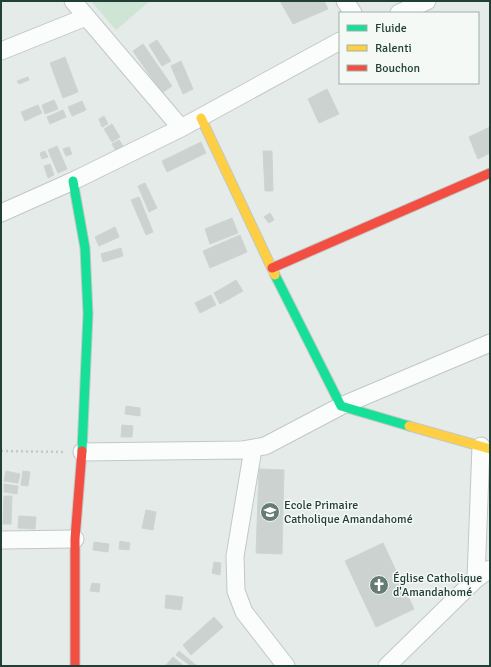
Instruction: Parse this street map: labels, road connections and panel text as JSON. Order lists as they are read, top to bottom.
{
  "places": {
    "school or university": ["Ecole Primaire Catholique Amandahomé"],
    "church": ["Église Catholique d'Amandahomé"]
  },
  "legend": ["Fluide", "Ralenti", "Bouchon"]
}
